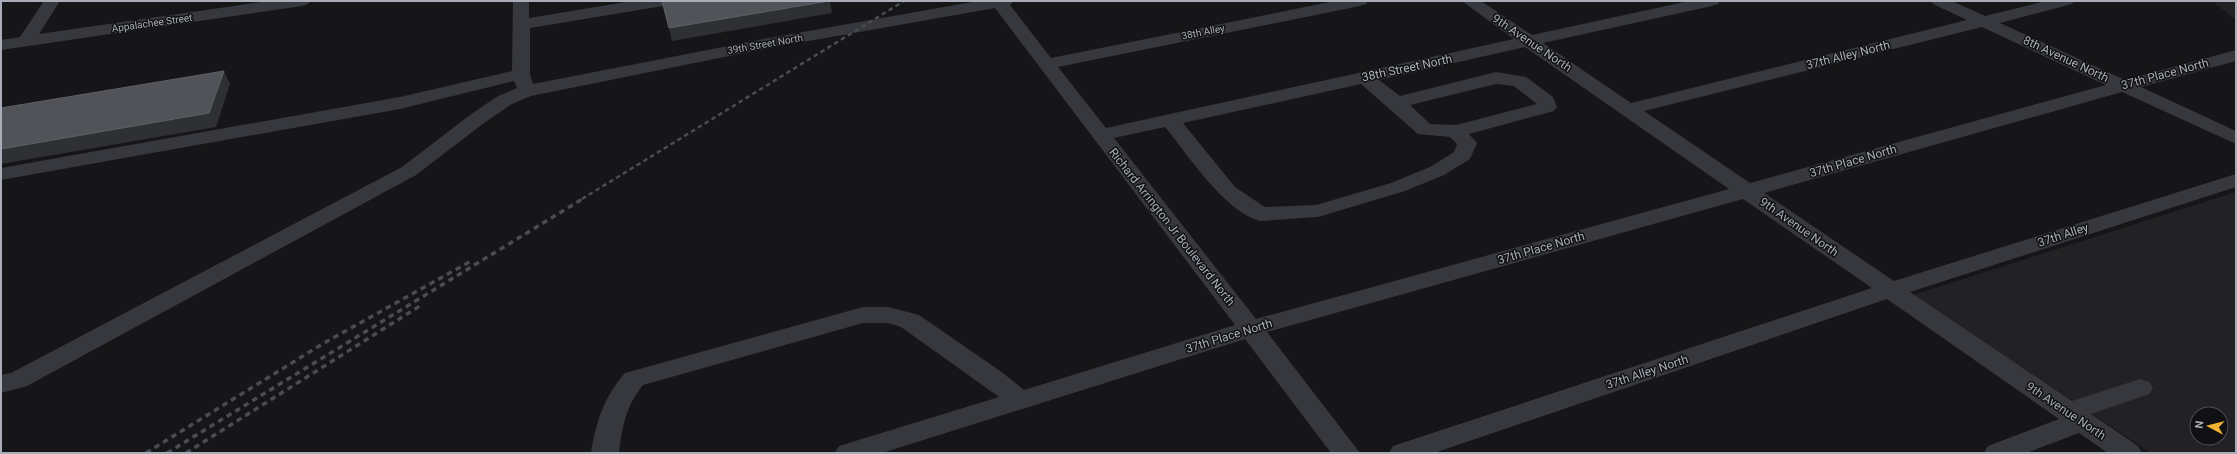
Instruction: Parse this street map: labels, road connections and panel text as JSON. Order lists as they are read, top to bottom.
{
  "streets": {
    "street": [
      "Appalachee Street",
      "38th Alley",
      "9th Avenue North",
      "39th Street North",
      "37th Alley North",
      "8th Avenue North",
      "38th Street North",
      "37th Place North",
      "Richard Arrington Jr Boulevard North",
      "37th Alley"
    ]
  },
  "crossings": [
    ["38th Alley", "Richard Arrington Jr Boulevard North"],
    ["9th Avenue North", "37th Alley North"],
    ["9th Avenue North", "38th Street North"],
    ["9th Avenue North", "37th Place North"],
    ["9th Avenue North", "37th Alley"],
    ["39th Street North", "Richard Arrington Jr Boulevard North"],
    ["37th Alley North", "8th Avenue North"],
    ["37th Alley North", "37th Alley"],
    ["8th Avenue North", "37th Place North"],
    ["38th Street North", "Richard Arrington Jr Boulevard North"],
    ["37th Place North", "Richard Arrington Jr Boulevard North"]
  ],
  "north": "left"
}
